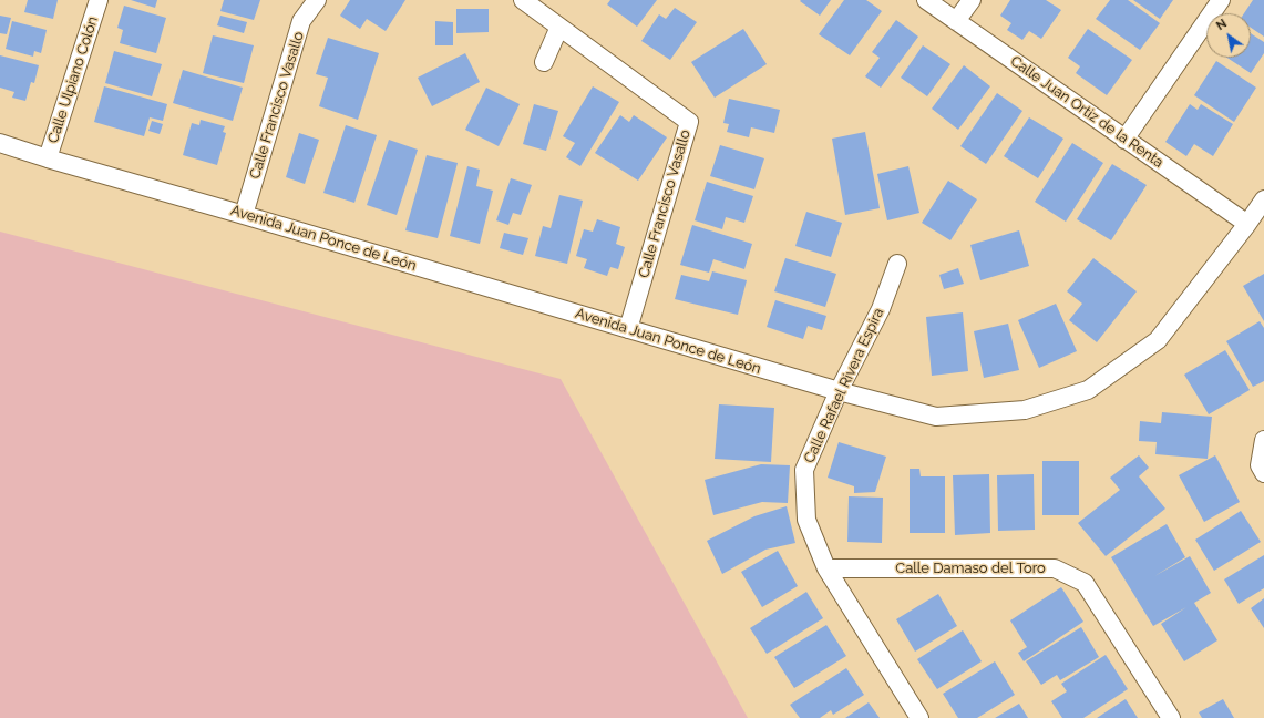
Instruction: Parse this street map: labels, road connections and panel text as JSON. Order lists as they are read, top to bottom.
{
  "streets": {
    "street": [
      "Calle Ulpiano Colón",
      "Calle Francisco Vasallo",
      "Calle Juan Ortiz de la Renta",
      "Avenida Juan Ponce de León",
      "Calle Rafael Rivera Espira",
      "Calle Damaso del Toro"
    ]
  },
  "crossings": [
    ["Calle Ulpiano Colón", "Avenida Juan Ponce de León"],
    ["Calle Francisco Vasallo", "Avenida Juan Ponce de León"],
    ["Calle Juan Ortiz de la Renta", "Avenida Juan Ponce de León"],
    ["Avenida Juan Ponce de León", "Calle Rafael Rivera Espira"],
    ["Calle Rafael Rivera Espira", "Calle Damaso del Toro"]
  ],
  "north": "top left"
}
